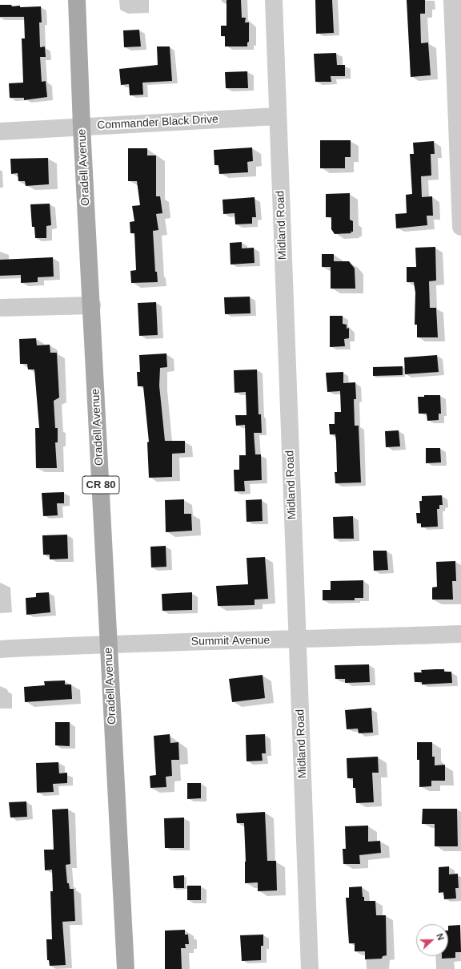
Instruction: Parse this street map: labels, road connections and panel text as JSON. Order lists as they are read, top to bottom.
{
  "streets": {
    "main road": ["Oradell Avenue", "CR 80"],
    "street": ["Commander Black Drive", "Midland Road", "Summit Avenue"]
  },
  "crossings": [
    ["Commander Black Drive", "Oradell Avenue"],
    ["Commander Black Drive", "Midland Road"],
    ["Oradell Avenue", "Summit Avenue"],
    ["Midland Road", "Summit Avenue"]
  ],
  "north": "right"
}
